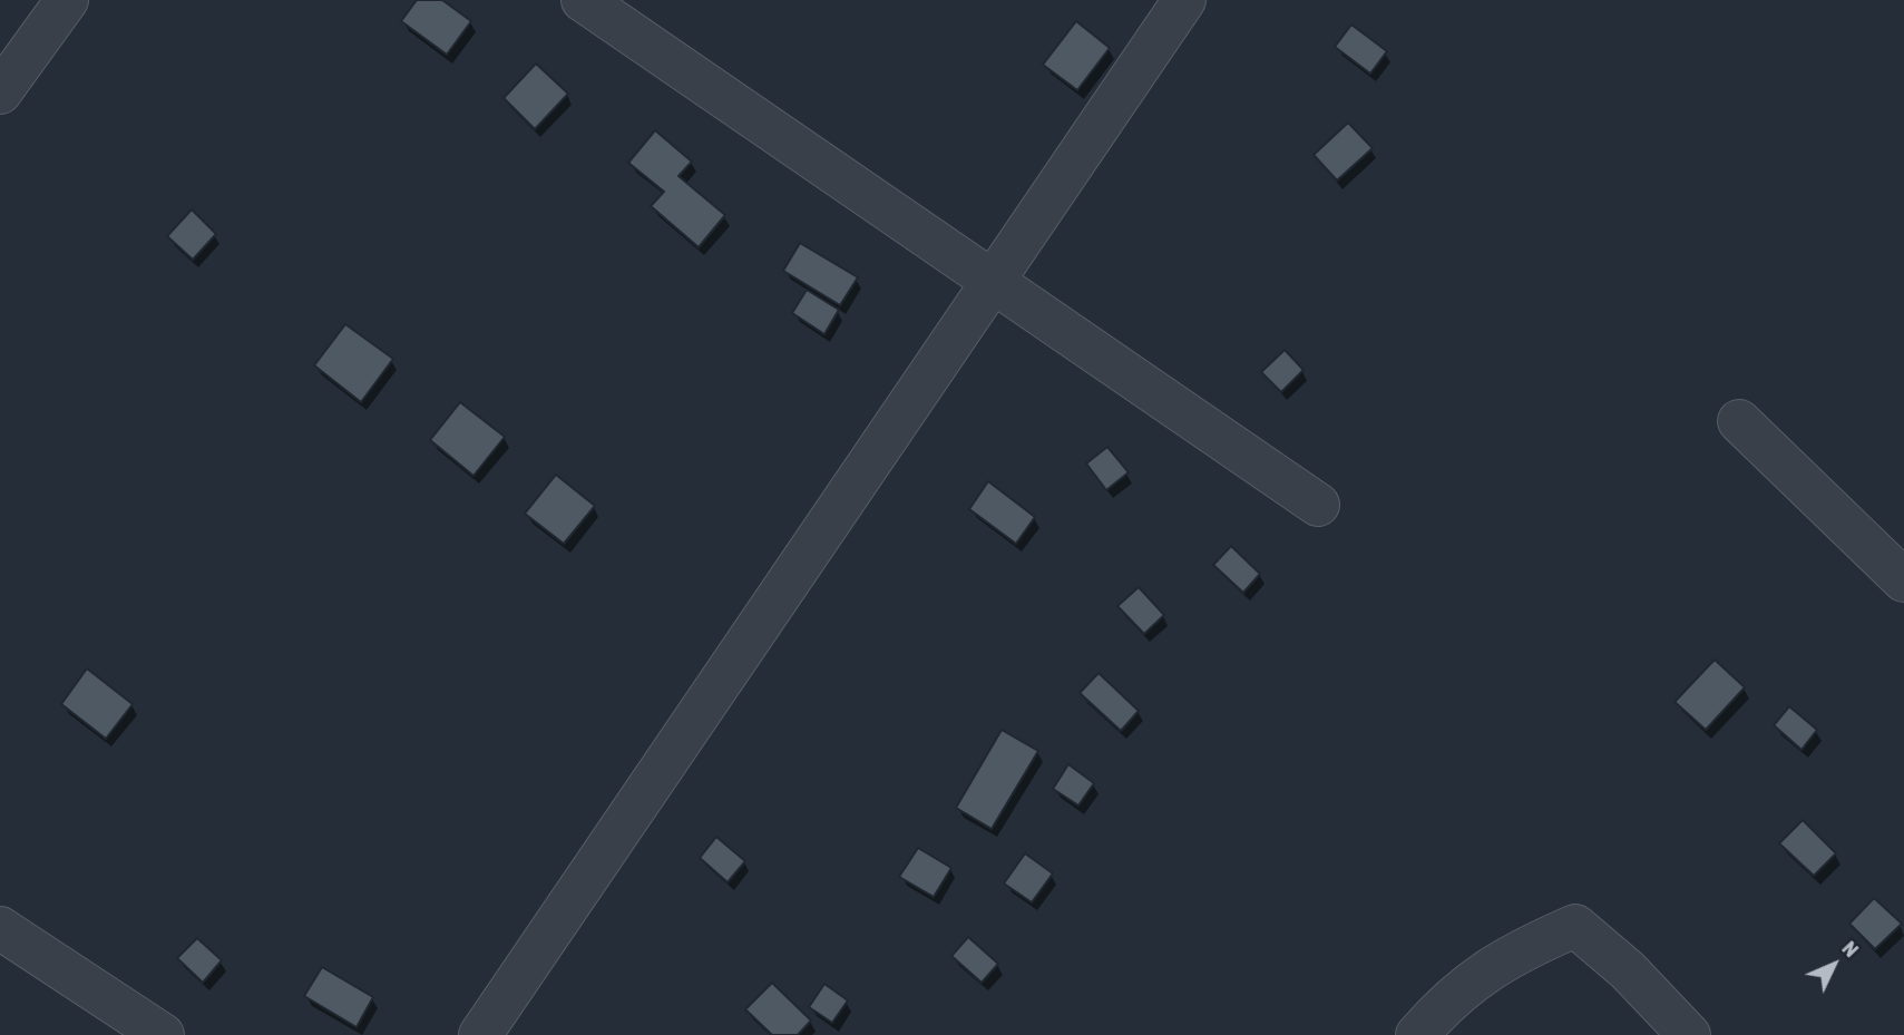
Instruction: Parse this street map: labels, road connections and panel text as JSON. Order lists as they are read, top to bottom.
{
  "north": "top right"
}
